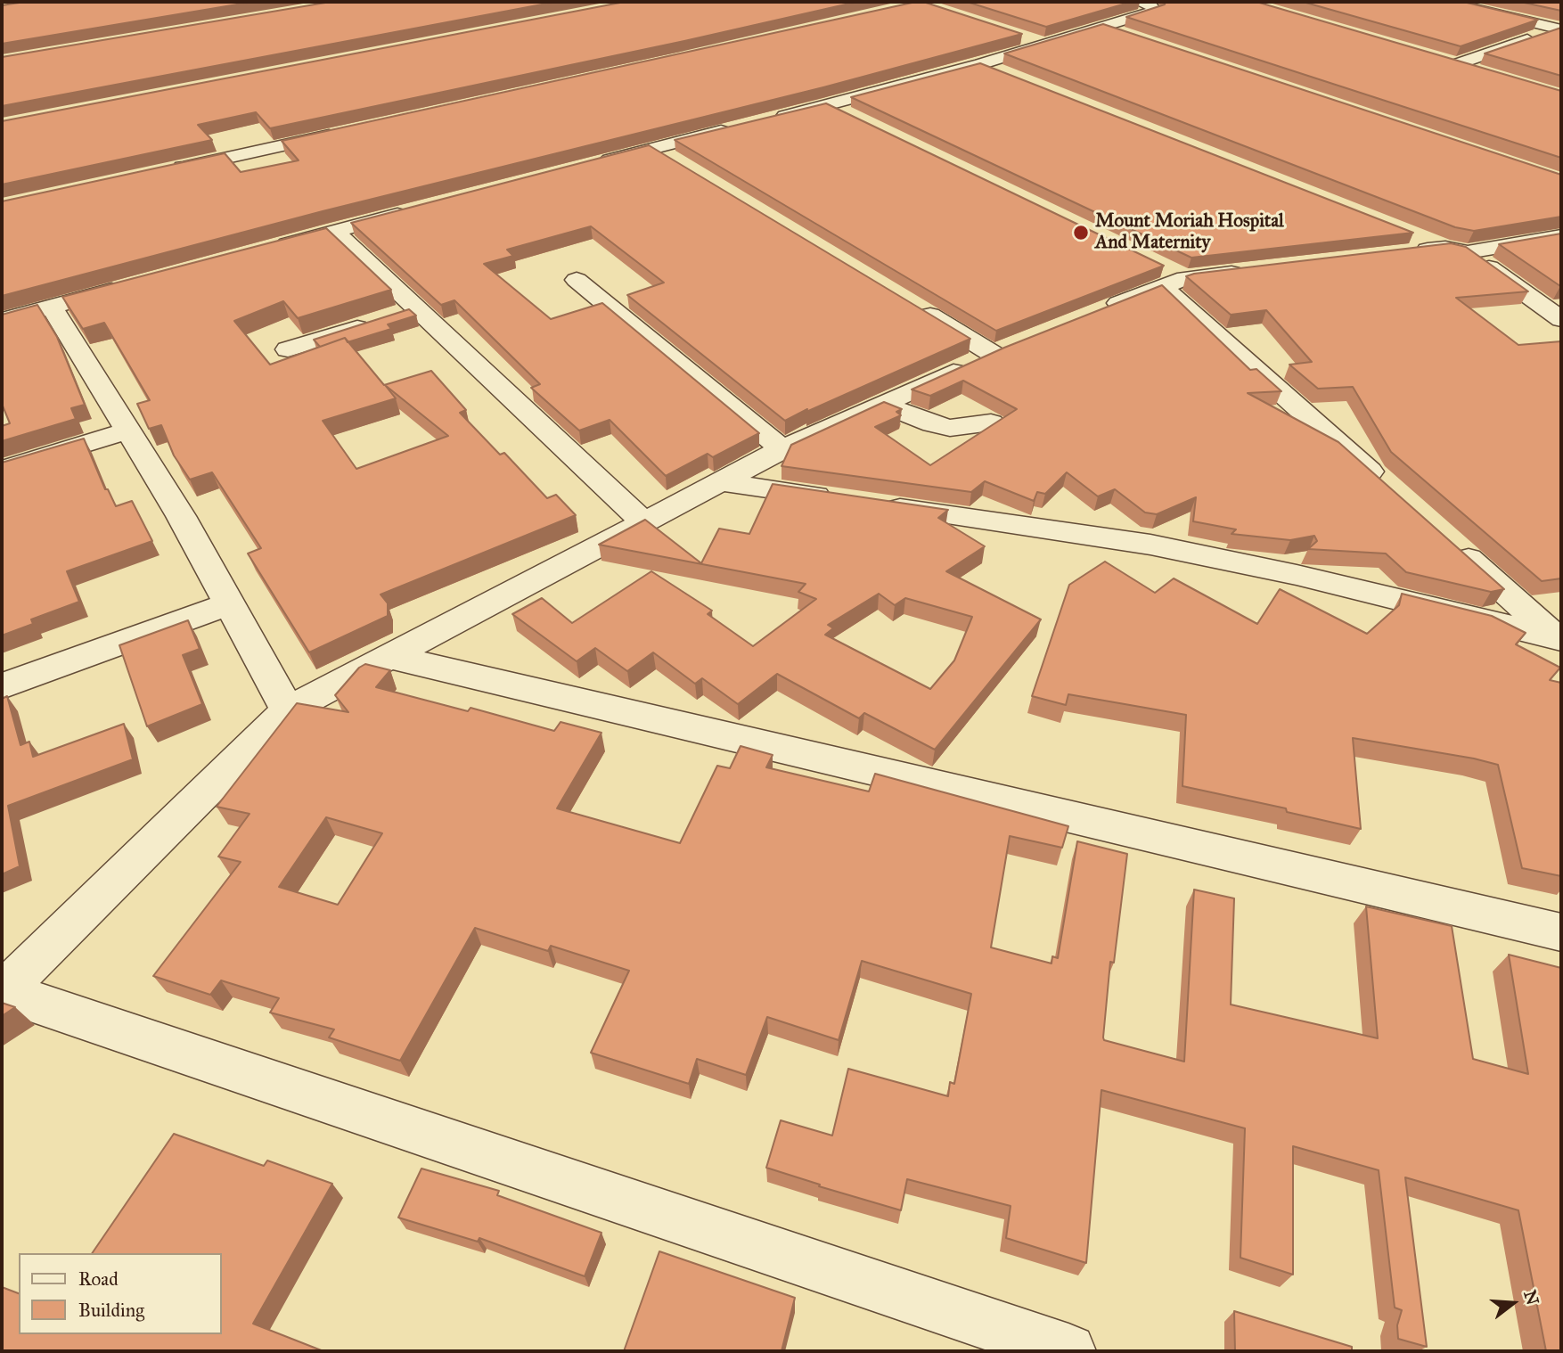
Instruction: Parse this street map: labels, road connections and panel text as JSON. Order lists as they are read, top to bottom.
{
  "places": ["Mount Moriah Hospital And Maternity"],
  "legend": ["Road", "Building"],
  "north": "right"
}
